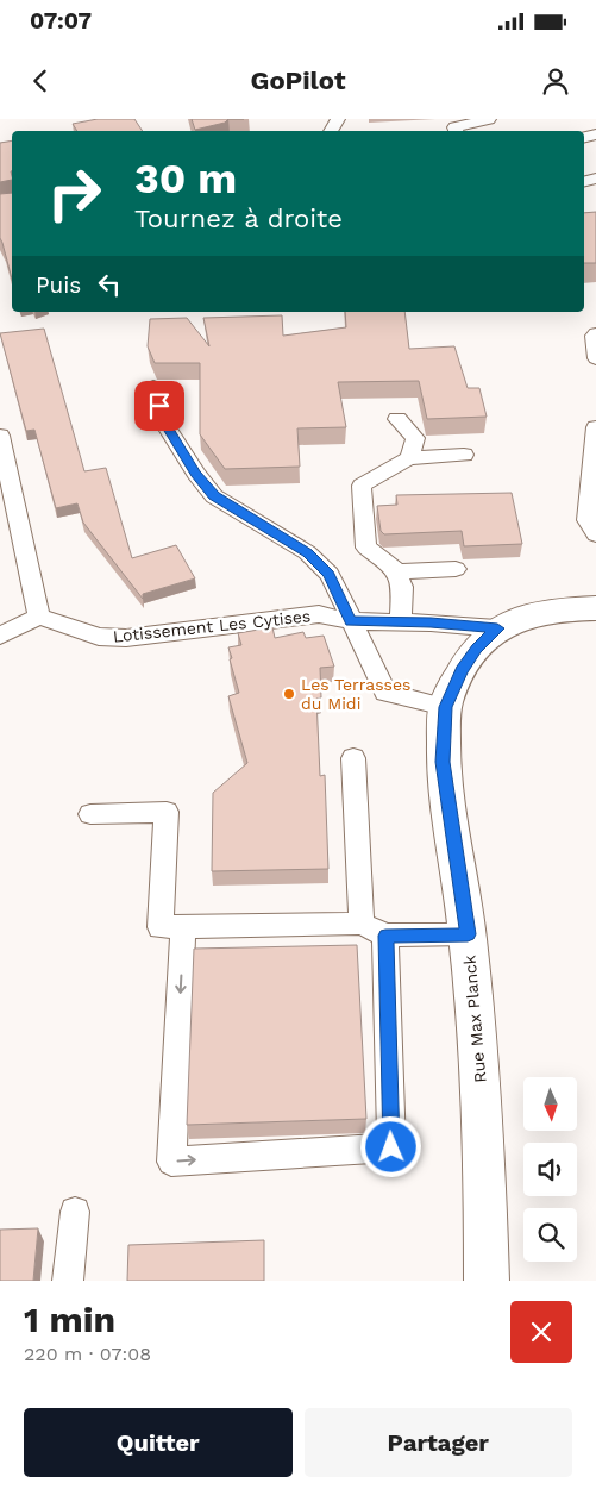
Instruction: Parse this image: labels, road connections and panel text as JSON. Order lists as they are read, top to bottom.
{
  "streets": {
    "street": ["Rue Max Planck"],
    "lane": ["Lotissement Les Cytises"]
  },
  "crossings": [
    ["Lotissement Les Cytises", "Rue Max Planck"]
  ],
  "places": ["Les Terrasses du Midi"],
  "north": "bottom",
  "page": {
    "status": "07:07",
    "header": "GoPilot",
    "turn": ["30 m", "Tournez à droite"],
    "then": "Puis",
    "heading": ["1 min", "220 m · 07:08"],
    "buttons": ["Quitter", "Partager"]
  }
}
